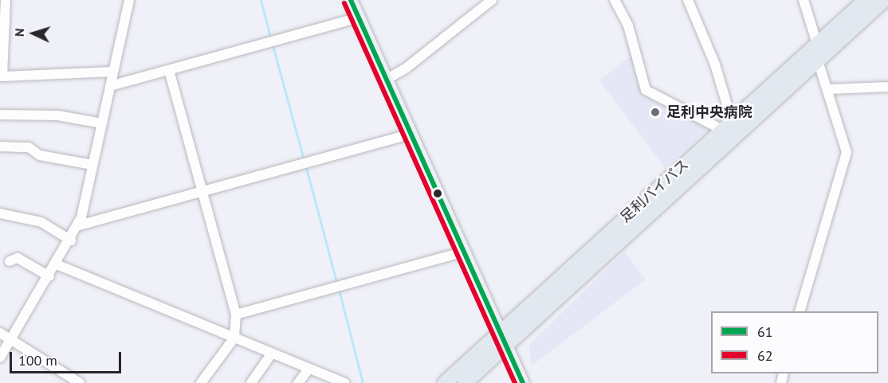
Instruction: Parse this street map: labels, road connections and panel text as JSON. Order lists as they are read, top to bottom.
{
  "streets": {
    "highway": ["足利バイパス"]
  },
  "places": ["足利中央病院"],
  "lines": ["transit line 61", "transit line 62"],
  "legend": ["61", "62"],
  "scale_bar": "100 m",
  "north": "left"
}
